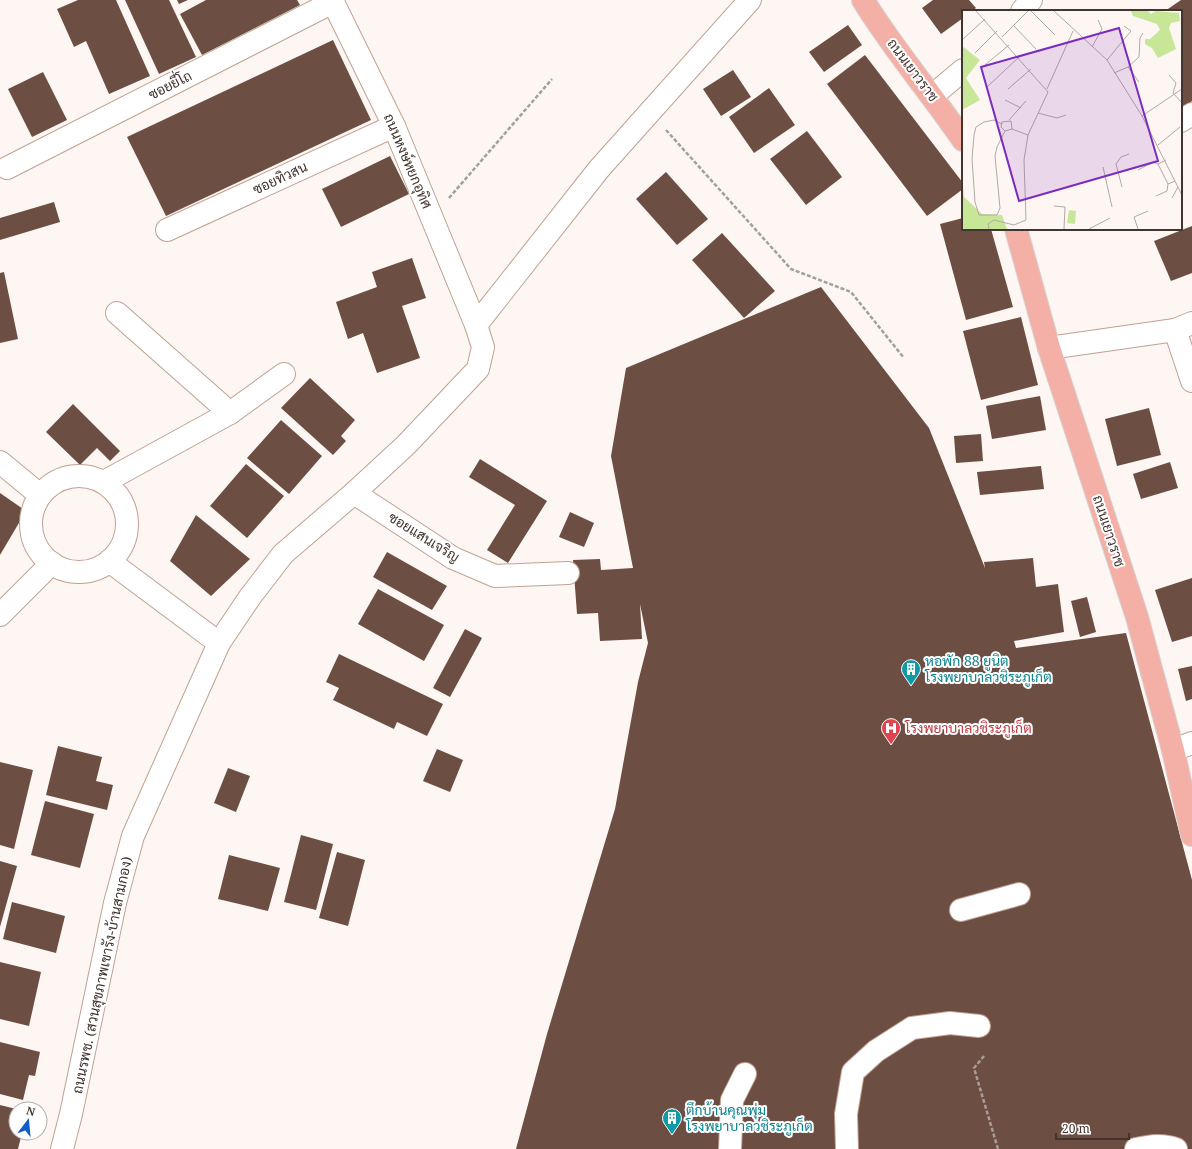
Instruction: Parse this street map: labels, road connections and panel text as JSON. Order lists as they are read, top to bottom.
{
  "streets": {
    "main road": ["ถนนเยาวราช"],
    "street": [
      "ซอยยี่โถ",
      "ถนนหงษ์หยกอุทิศ",
      "ซอยทิวสน",
      "ซอยแสนเจริญ",
      "ถนนรพช. (สวนสุขภาพเขารัง-บ้านสามกอง)"
    ]
  },
  "crossings": [
    ["ซอยยี่โถ", "ถนนหงษ์หยกอุทิศ"],
    ["ถนนหงษ์หยกอุทิศ", "ซอยทิวสน"],
    ["ถนนหงษ์หยกอุทิศ", "ถนนรพช. (สวนสุขภาพเขารัง-บ้านสามกอง)"],
    ["ซอยแสนเจริญ", "ถนนรพช. (สวนสุขภาพเขารัง-บ้านสามกอง)"]
  ],
  "places": {
    "building": ["หอพัก 88 ยูนิต โรงพยาบาลวชิระภูเก็ต", "ตึกบ้านคุณพุ่ม โรงพยาบาลวชิระภูเก็ต"],
    "hospital": ["โรงพยาบาลวชิระภูเก็ต"]
  },
  "scale_bar": "20 m",
  "north": "top"
}
